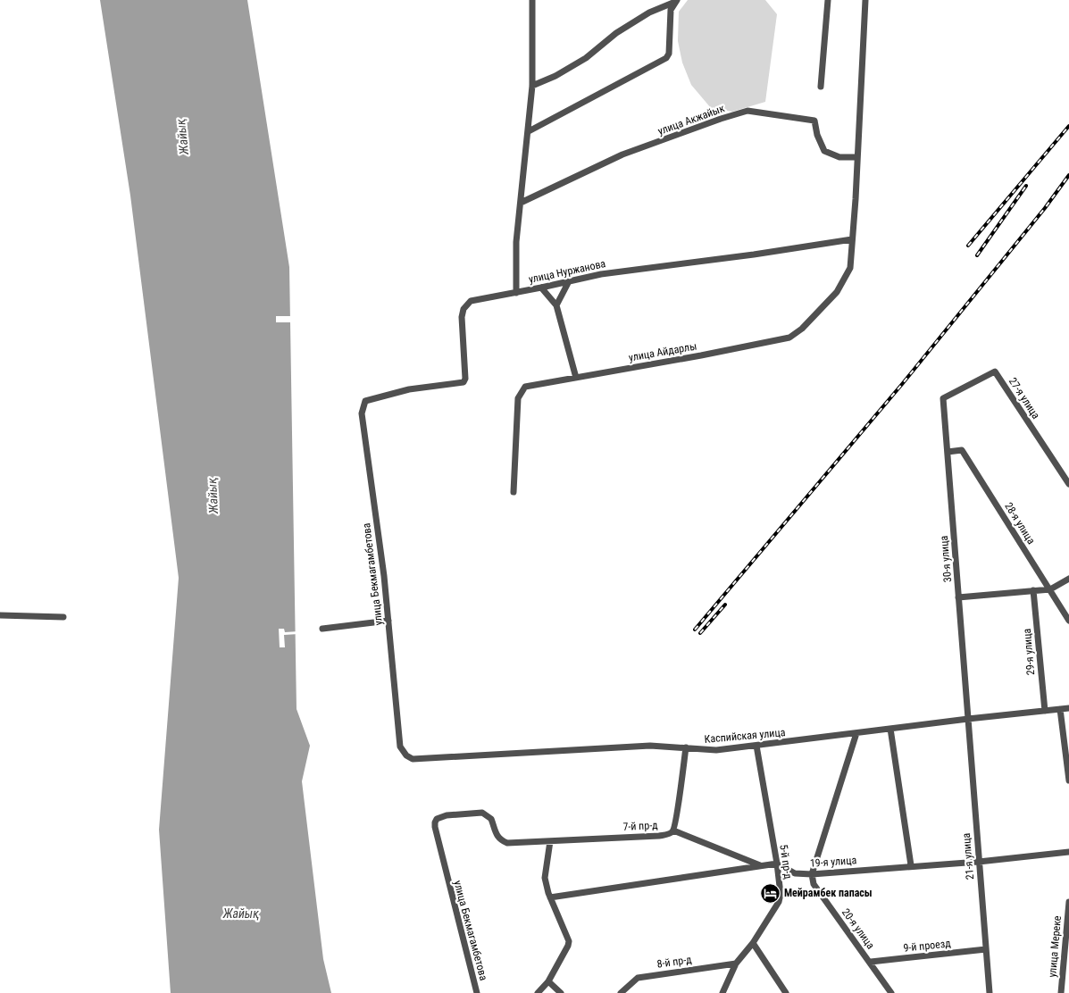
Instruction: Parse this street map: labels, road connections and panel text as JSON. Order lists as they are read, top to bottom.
{
  "streets": {
    "street": [
      "улица Акжайык",
      "улица Нуржанова",
      "улица Айдарлы",
      "27-я улица",
      "28-я улица",
      "30-я улица",
      "улица Бекмагамбетова",
      "29-я улица",
      "Каспийская улица",
      "7-й пр-д",
      "21-я улица",
      "5-й пр-д",
      "19-я улица",
      "20-я улица",
      "9-й проезд",
      "улица Мереке",
      "8-й пр-д"
    ]
  },
  "crossings": [
    ["улица Акжайык", "улица Айдарлы"],
    ["улица Нуржанова", "улица Айдарлы"],
    ["улица Нуржанова", "улица Бекмагамбетова"],
    ["27-я улица", "30-я улица"],
    ["28-я улица", "30-я улица"],
    ["30-я улица", "Каспийская улица"],
    ["30-я улица", "21-я улица"],
    ["улица Бекмагамбетова", "Каспийская улица"],
    ["улица Бекмагамбетова", "7-й пр-д"],
    ["29-я улица", "Каспийская улица"],
    ["Каспийская улица", "7-й пр-д"],
    ["Каспийская улица", "21-я улица"],
    ["Каспийская улица", "5-й пр-д"],
    ["21-я улица", "19-я улица"],
    ["21-я улица", "9-й проезд"],
    ["5-й пр-д", "19-я улица"],
    ["5-й пр-д", "8-й пр-д"],
    ["19-я улица", "20-я улица"],
    ["20-я улица", "9-й проезд"]
  ],
  "water": ["Жайық"],
  "places": {
    "hotel": ["Мейрамбек папасы"]
  }
}
